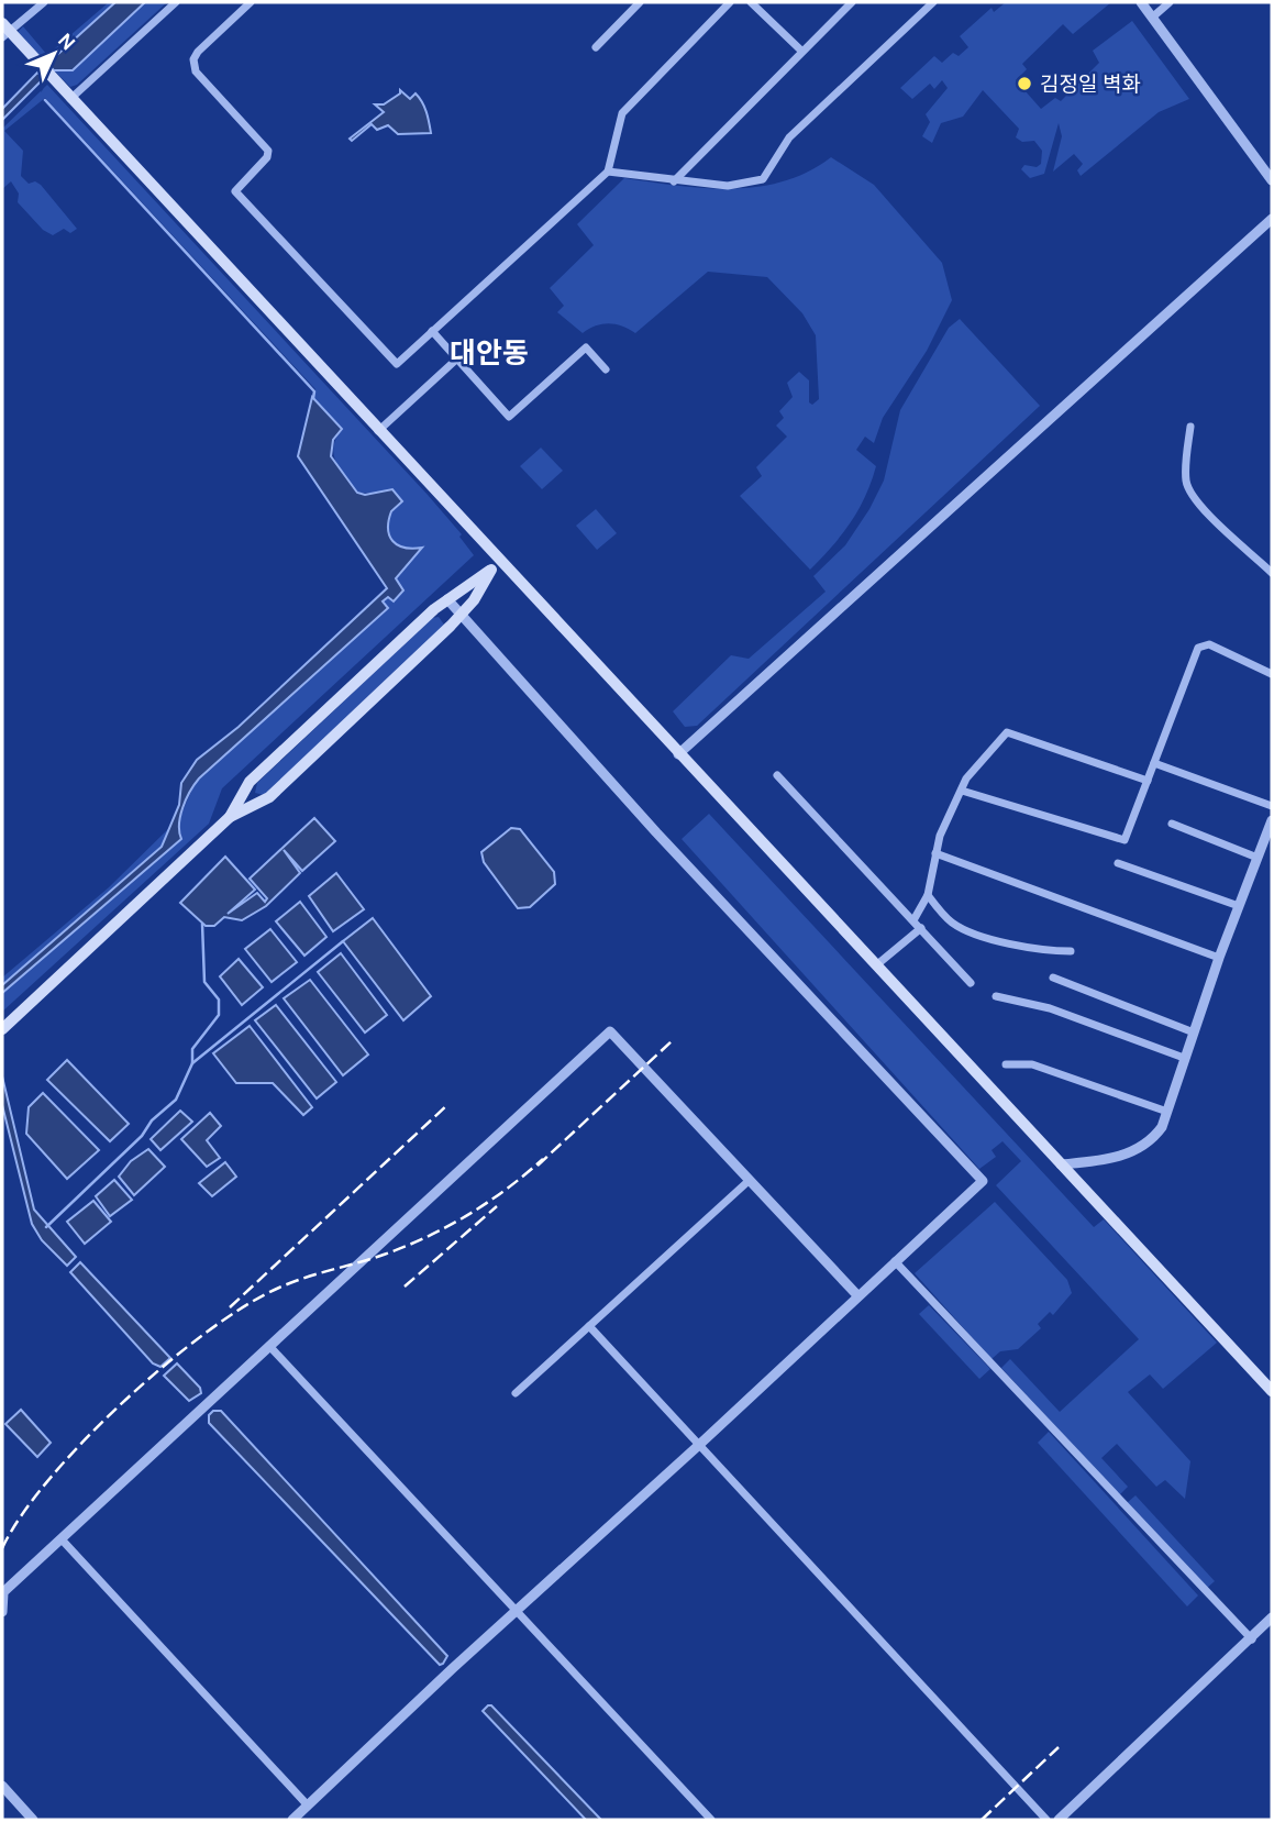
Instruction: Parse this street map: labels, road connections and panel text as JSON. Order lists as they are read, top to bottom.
{
  "districts": ["대안동"],
  "places": ["김정일 벽화"],
  "north": "top right"
}
